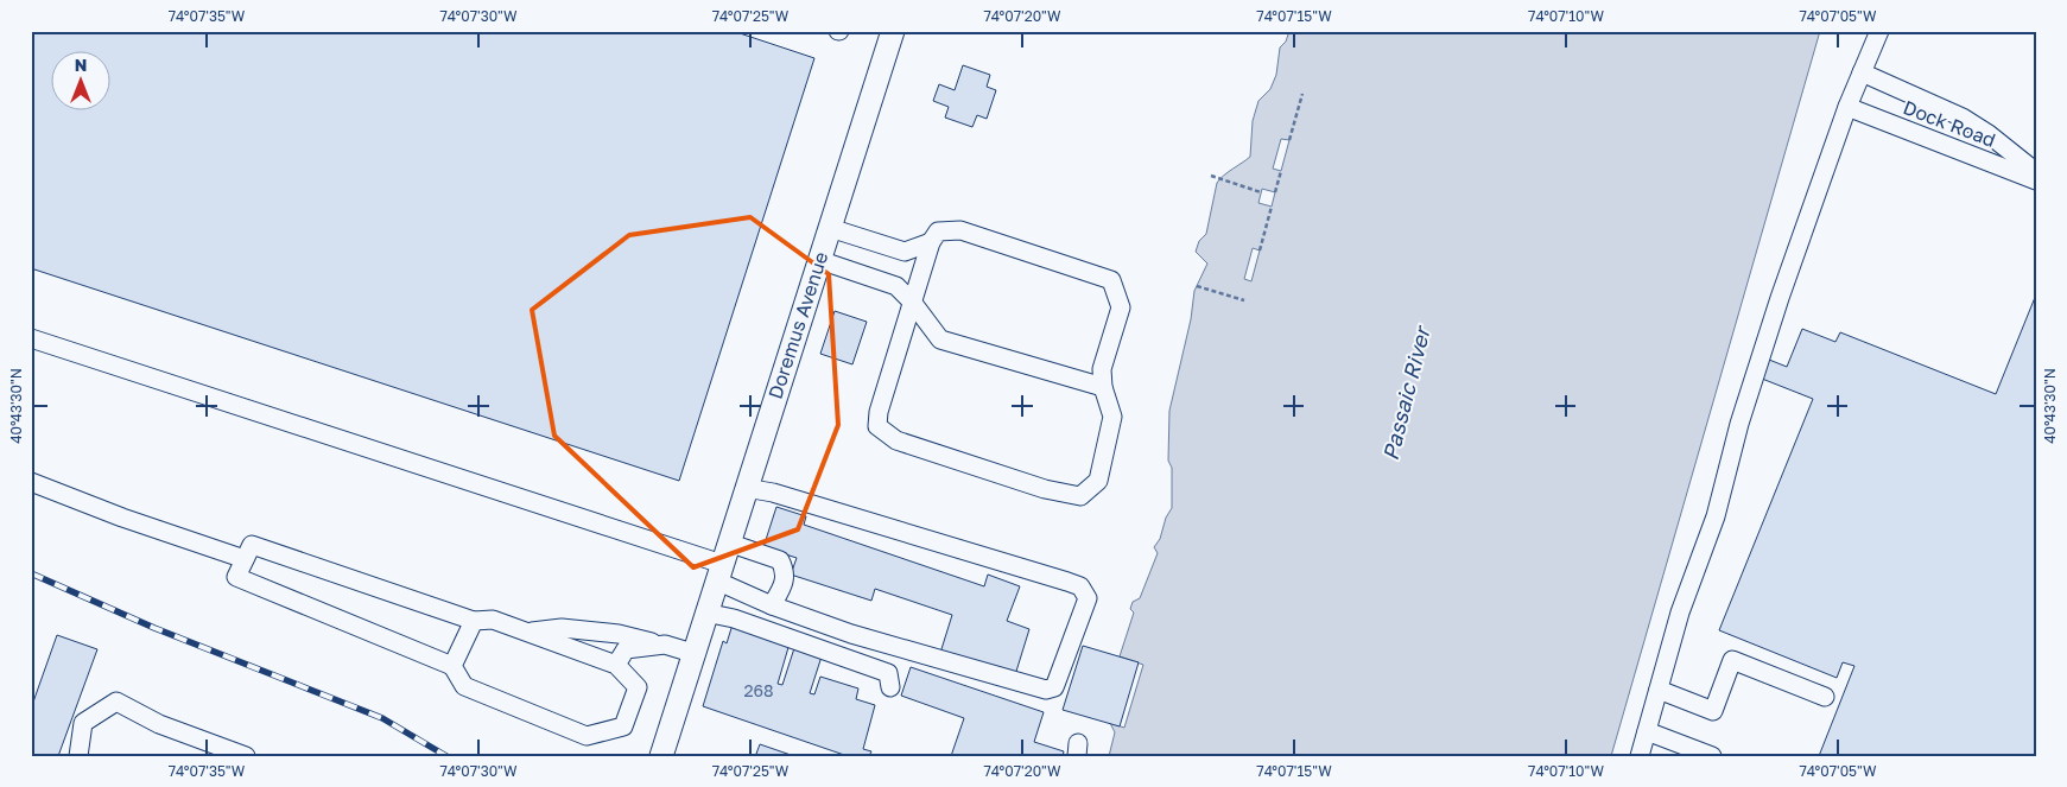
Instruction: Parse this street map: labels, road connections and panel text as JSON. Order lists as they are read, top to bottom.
{
  "streets": {
    "main road": ["Doremus Avenue"],
    "street": ["Dock Road"]
  },
  "water": ["Passaic River"],
  "house_numbers": ["268"],
  "north": "top",
  "coordinates": [
    "74°07'35\"W",
    "74°07'30\"W",
    "74°07'25\"W",
    "74°07'20\"W",
    "74°07'15\"W",
    "74°07'10\"W",
    "74°07'05\"W",
    "40°43'30\"N"
  ]
}
